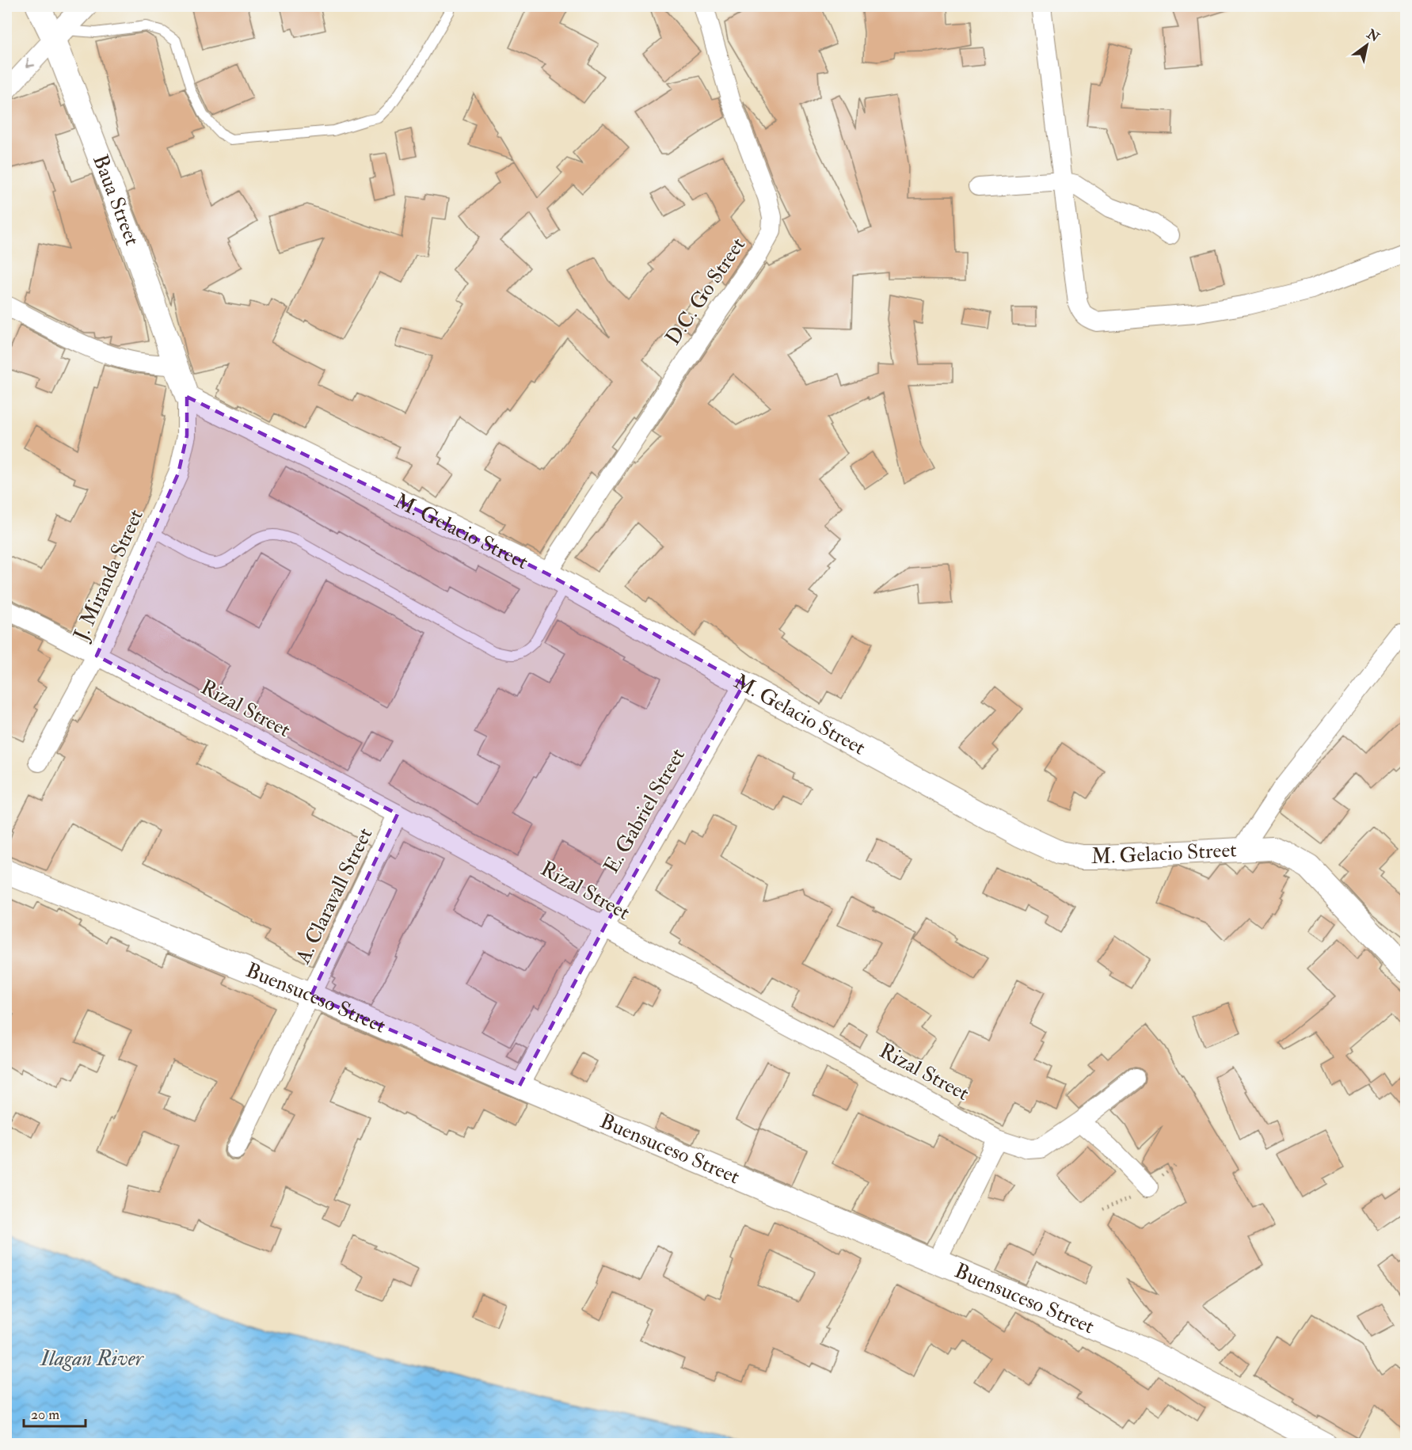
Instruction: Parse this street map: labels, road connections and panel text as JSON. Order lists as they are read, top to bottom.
{
  "streets": {
    "street": [
      "Baua Street",
      "D.C. Go Street",
      "M. Gelacio Street",
      "J. Miranda Street",
      "Rizal Street",
      "E. Gabriel Street",
      "A. Claravall Street",
      "Buensuceso Street"
    ]
  },
  "crossings": [
    ["Baua Street", "M. Gelacio Street"],
    ["Baua Street", "J. Miranda Street"],
    ["D.C. Go Street", "M. Gelacio Street"],
    ["M. Gelacio Street", "J. Miranda Street"],
    ["M. Gelacio Street", "E. Gabriel Street"],
    ["J. Miranda Street", "Rizal Street"],
    ["Rizal Street", "E. Gabriel Street"],
    ["Rizal Street", "A. Claravall Street"],
    ["E. Gabriel Street", "Buensuceso Street"],
    ["A. Claravall Street", "Buensuceso Street"]
  ],
  "water": ["Ilagan River"],
  "scale_bar": "20 m",
  "north": "top right"
}
